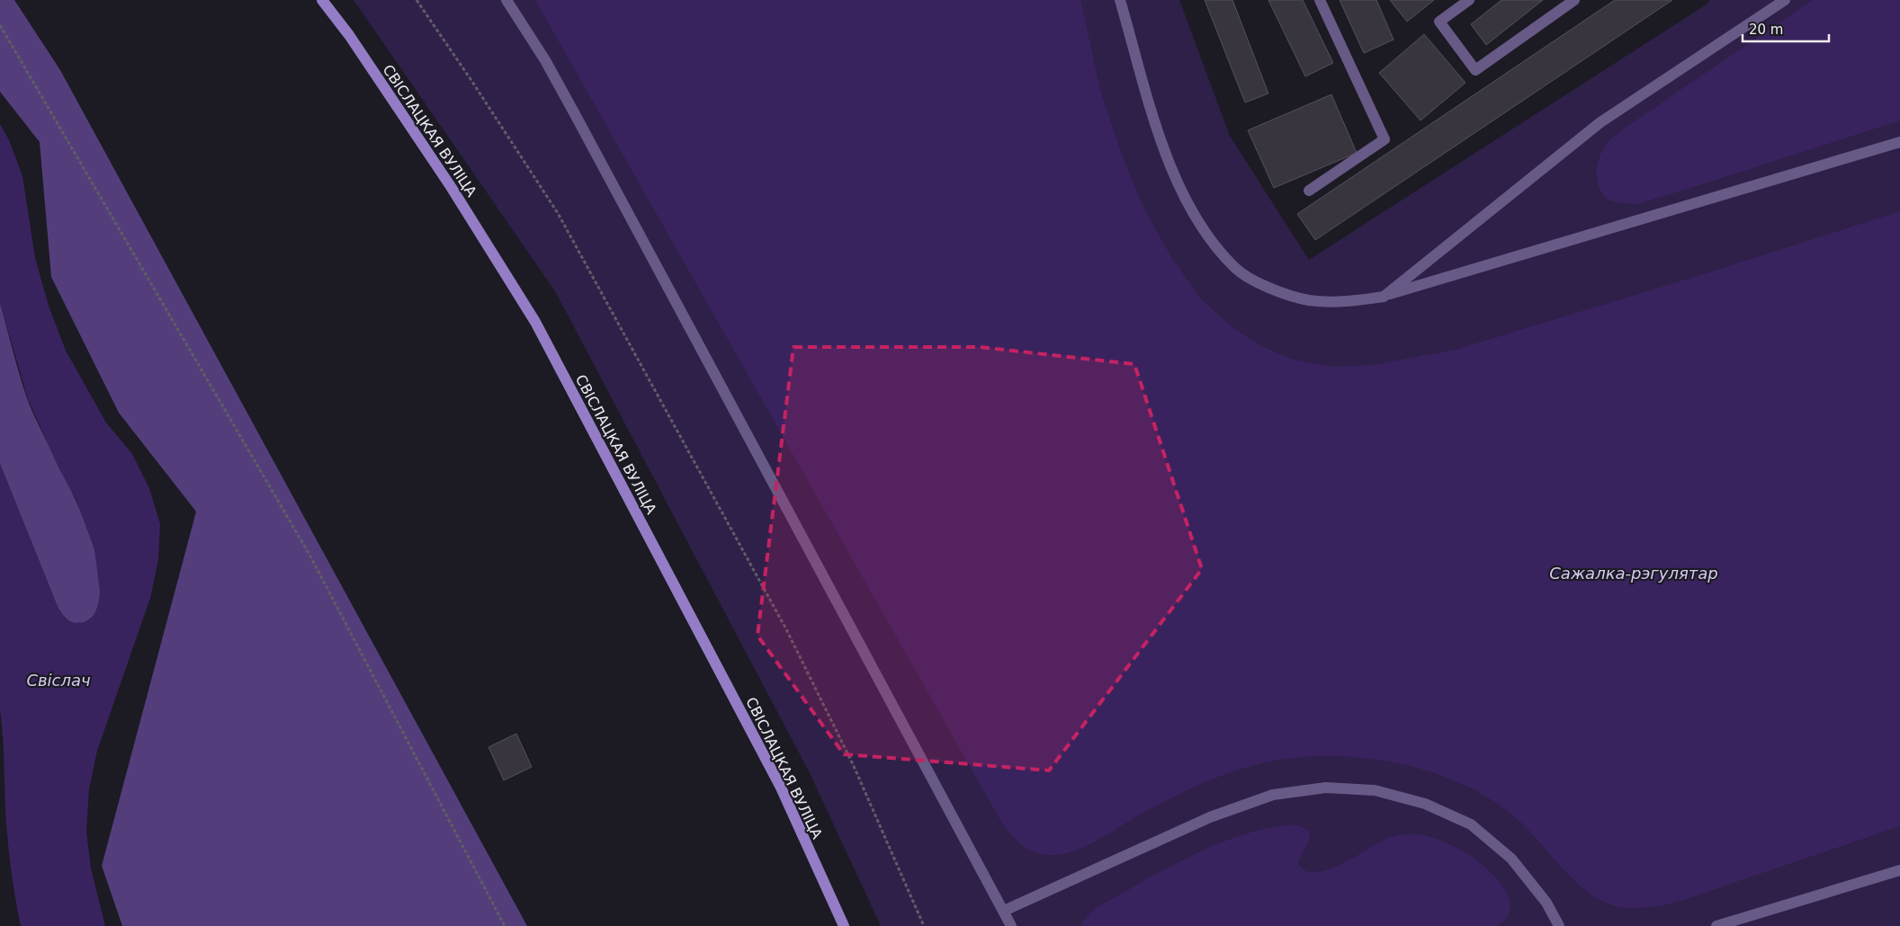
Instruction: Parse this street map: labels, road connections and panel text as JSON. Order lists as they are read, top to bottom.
{
  "streets": {
    "main road": ["СВІСЛАЦКАЯ ВУЛІЦА"]
  },
  "water": ["Сажалка-рэгулятар", "Свіслач"],
  "scale_bar": "20 m"
}
